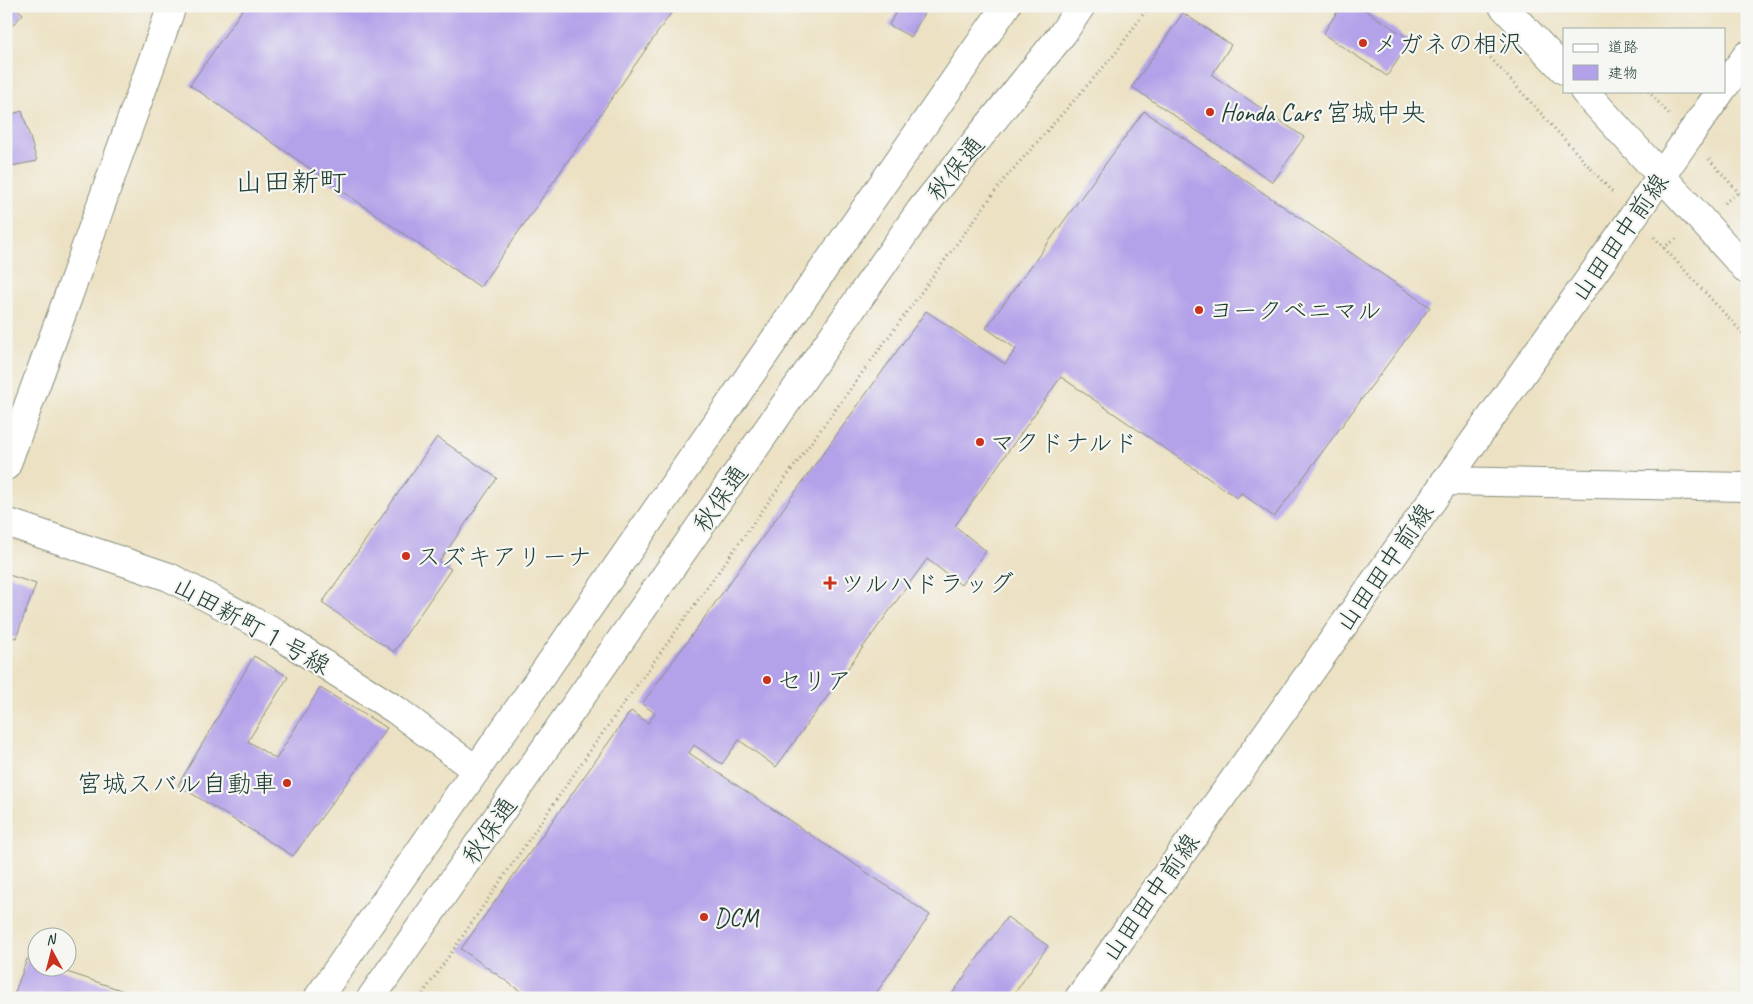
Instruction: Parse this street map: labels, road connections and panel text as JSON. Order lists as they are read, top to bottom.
{
  "streets": {
    "main road": ["秋保通", "山田田中前線", "山田新町１号線"]
  },
  "crossings": [
    ["秋保通", "山田新町１号線"]
  ],
  "districts": ["山田新町"],
  "places": {
    "other": [
      "メガネの相沢",
      "Honda Cars 宮城中央",
      "ヨークベニマル",
      "マクドナルド",
      "スズキアリーナ",
      "セリア",
      "宮城スバル自動車",
      "DCM"
    ],
    "health": ["ツルハドラッグ"]
  },
  "legend": ["道路", "建物"],
  "north": "top"
}
